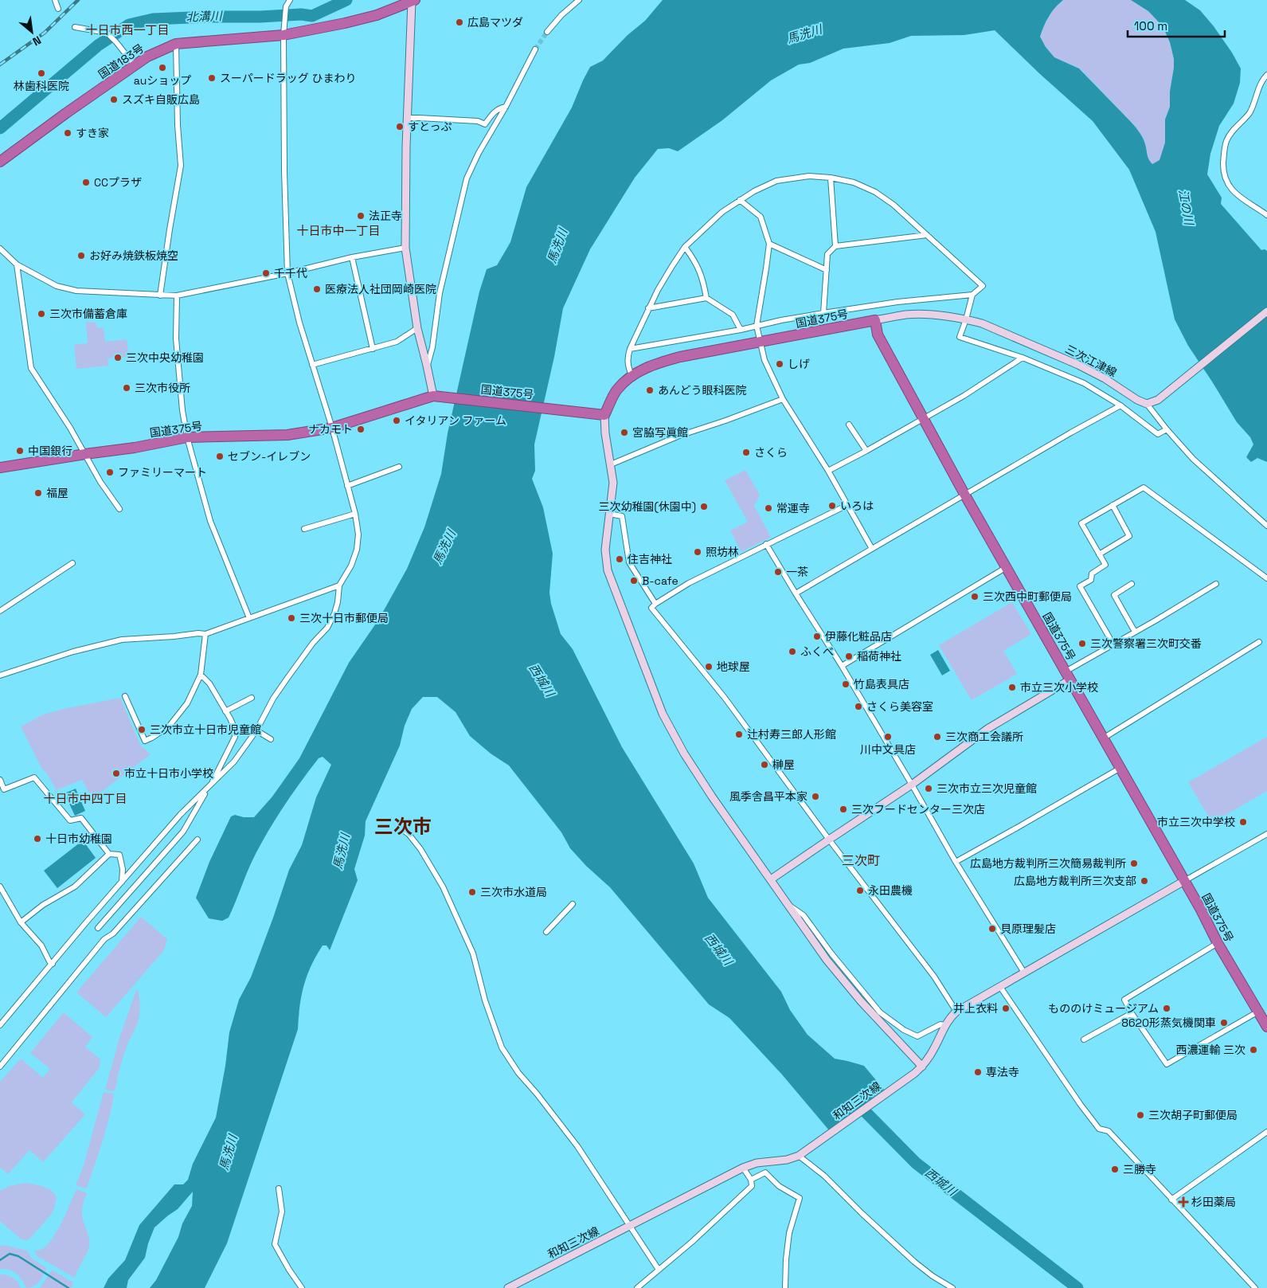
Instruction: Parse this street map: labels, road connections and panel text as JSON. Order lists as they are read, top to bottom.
{
  "streets": {
    "highway": ["国道183号", "国道375号"],
    "street": ["三次江津線", "和知三次線"]
  },
  "crossings": [
    ["国道375号", "三次江津線"],
    ["国道375号", "和知三次線"]
  ],
  "districts": [
    "十日市西一丁目",
    "十日市中一丁目",
    "十日市中四丁目",
    "三次市",
    "三次町"
  ],
  "water": [
    "北溝川",
    "馬洗川",
    "江の川",
    "西城川"
  ],
  "places": {
    "other": [
      "広島マツダ",
      "auショップ",
      "林歯科医院",
      "スーパードラッグ ひまわり",
      "スズキ自販広島",
      "すとっぷ",
      "すき家",
      "CCプラザ",
      "法正寺",
      "お好み焼鉄板焼空",
      "千千代",
      "医療法人社団岡崎医院",
      "三次市備蓄倉庫",
      "三次中央幼稚園",
      "しげ",
      "三次市役所",
      "あんどう眼科医院",
      "イタリアン ファーム",
      "ナカモト",
      "宮脇写眞館",
      "中国銀行",
      "さくら",
      "セブン-イレブン",
      "ファミリーマート",
      "福屋",
      "いろは",
      "三次幼稚園(休園中)",
      "常運寺",
      "照坊林",
      "住吉神社",
      "一茶",
      "B-cafe",
      "三次西中町郵便局",
      "三次十日市郵便局",
      "伊藤化粧品店",
      "三次警察署三次町交番",
      "ふくべ",
      "稲荷神社",
      "地球屋",
      "竹島表具店",
      "市立三次小学校",
      "さくら美容室",
      "三次市立十日市児童館",
      "辻村寿三郎人形館",
      "川中文具店",
      "三次商工会議所",
      "榊屋",
      "市立十日市小学校",
      "三次市立三次児童館",
      "風季舎昌平本家",
      "三次フードセンター三次店",
      "市立三次中学校",
      "十日市幼稚園",
      "広島地方裁判所三次簡易裁判所",
      "広島地方裁判所三次支部",
      "永田農機",
      "三次市水道局",
      "貝原理髪店",
      "井上衣料",
      "もののけミュージアム",
      "8620形蒸気機関車",
      "西濃運輸 三次",
      "専法寺",
      "三次胡子町郵便局",
      "三勝寺"
    ],
    "health": ["杉田薬局"]
  },
  "scale_bar": "100 m",
  "north": "bottom right"
}
